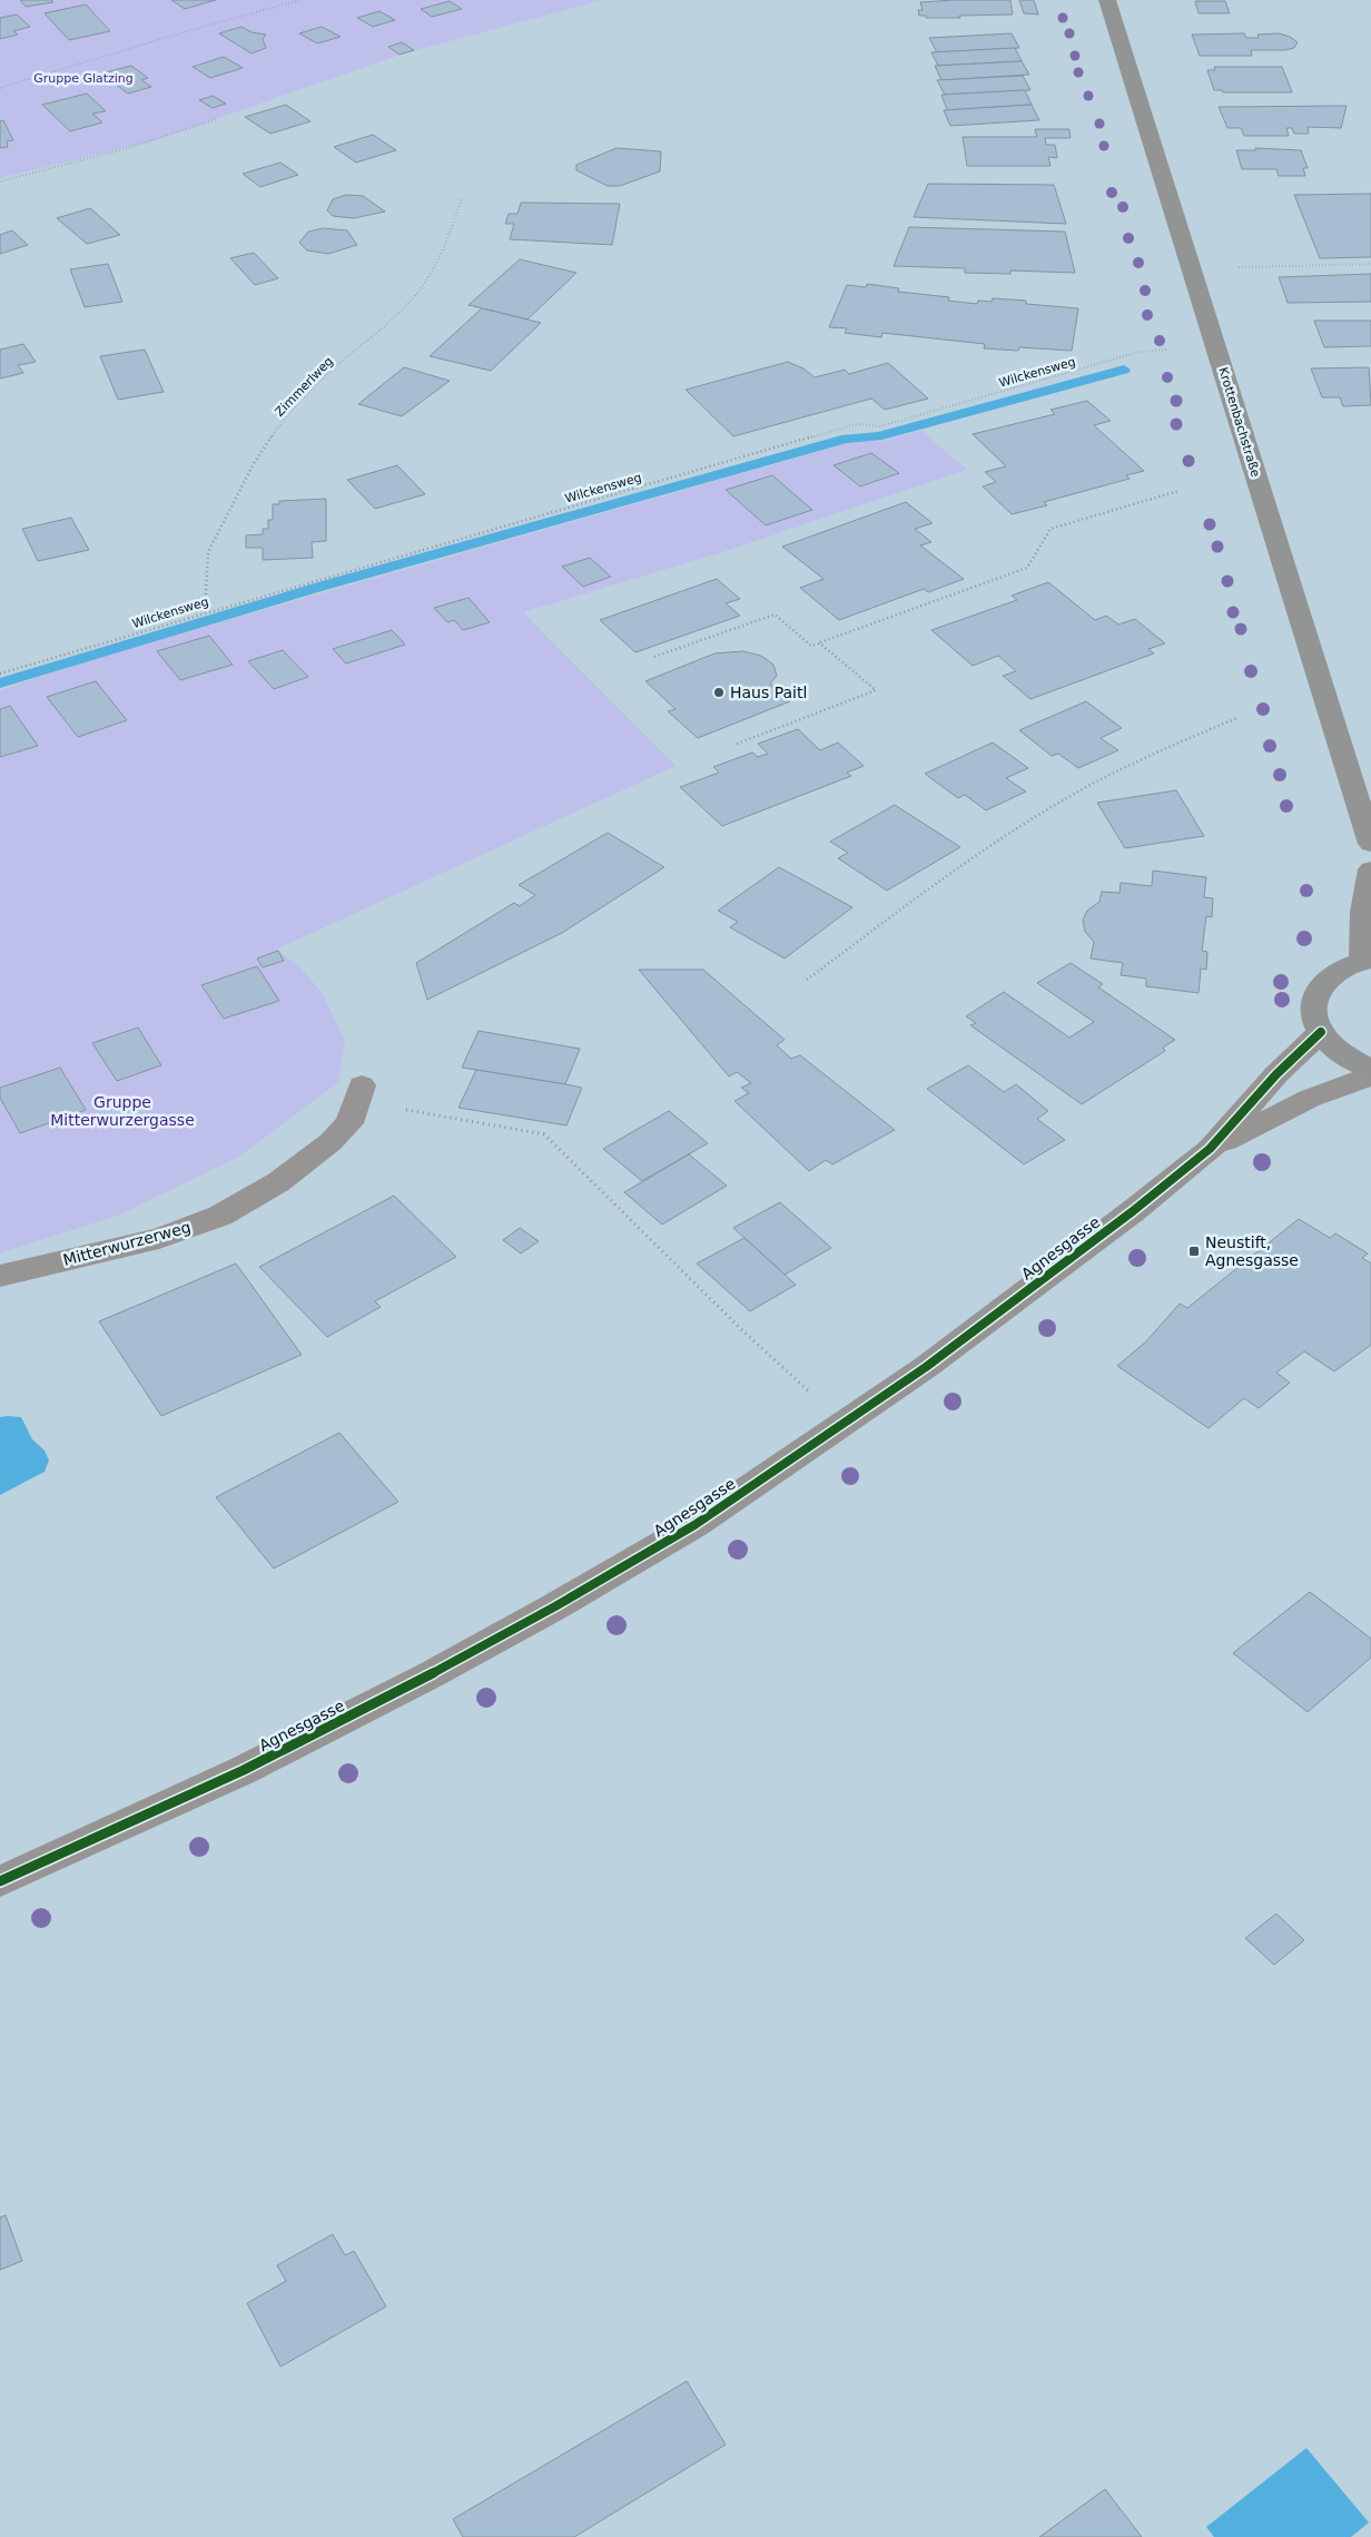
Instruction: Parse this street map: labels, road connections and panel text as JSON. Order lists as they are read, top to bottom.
{
  "streets": {
    "main road": ["Krottenbachstraße"],
    "street": ["Mitterwurzerweg", "Agnesgasse"],
    "path": ["Wilckensweg", "Zimmerlweg"]
  },
  "crossings": [
    ["Wilckensweg", "Zimmerlweg"],
    ["Wilckensweg", "Krottenbachstraße"]
  ],
  "parks": ["Gruppe Glatzing", "Gruppe Mitterwurzergasse"],
  "places": {
    "other": ["Haus Paitl"],
    "transit": ["Neustift, Agnesgasse"]
  }
}
